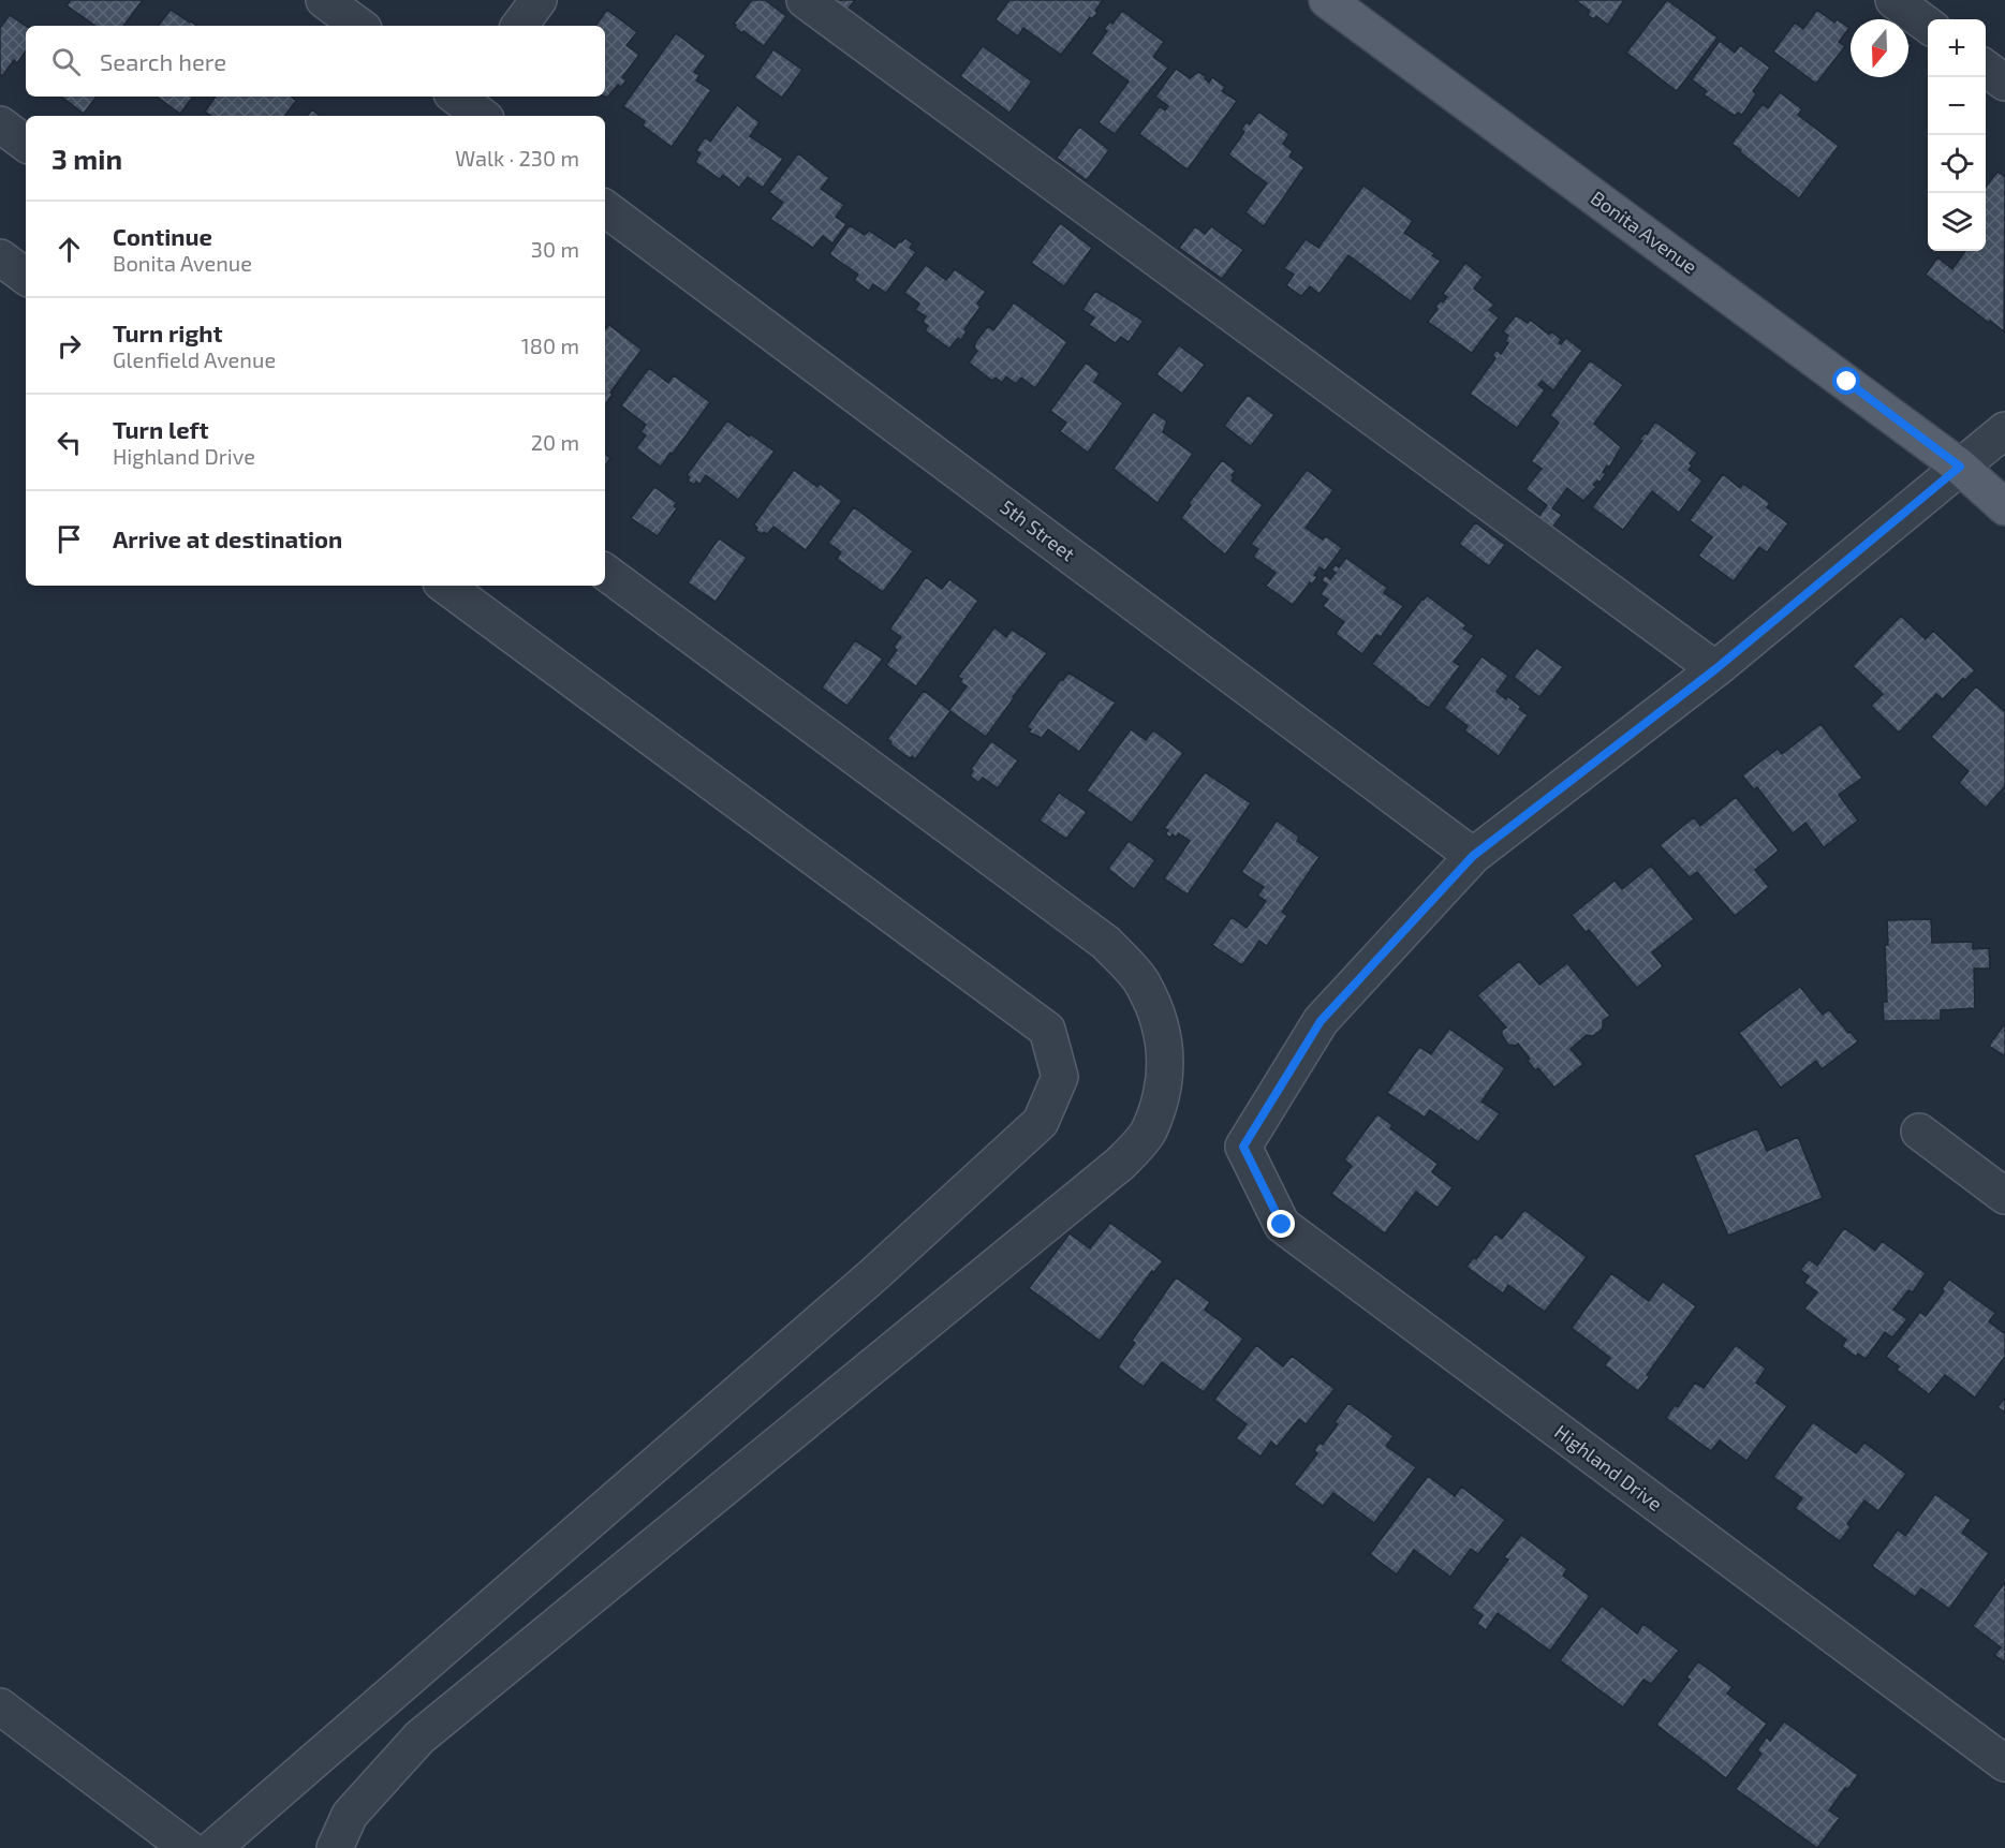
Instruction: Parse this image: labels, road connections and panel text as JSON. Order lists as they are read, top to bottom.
{
  "streets": {
    "main road": ["Bonita Avenue"],
    "street": ["5th Street", "Highland Drive"]
  },
  "crossings": [
    ["5th Street", "Highland Drive"]
  ],
  "north": "bottom",
  "page": {
    "map_buttons": ["+", "−"],
    "search": "Search here",
    "heading": ["3 min", "Walk · 230 m"],
    "list": [
      ["Continue", "Bonita Avenue", "30 m"],
      ["Turn right", "Glenfield Avenue", "180 m"],
      ["Turn left", "Highland Drive", "20 m"],
      "Arrive at destination"
    ]
  }
}
